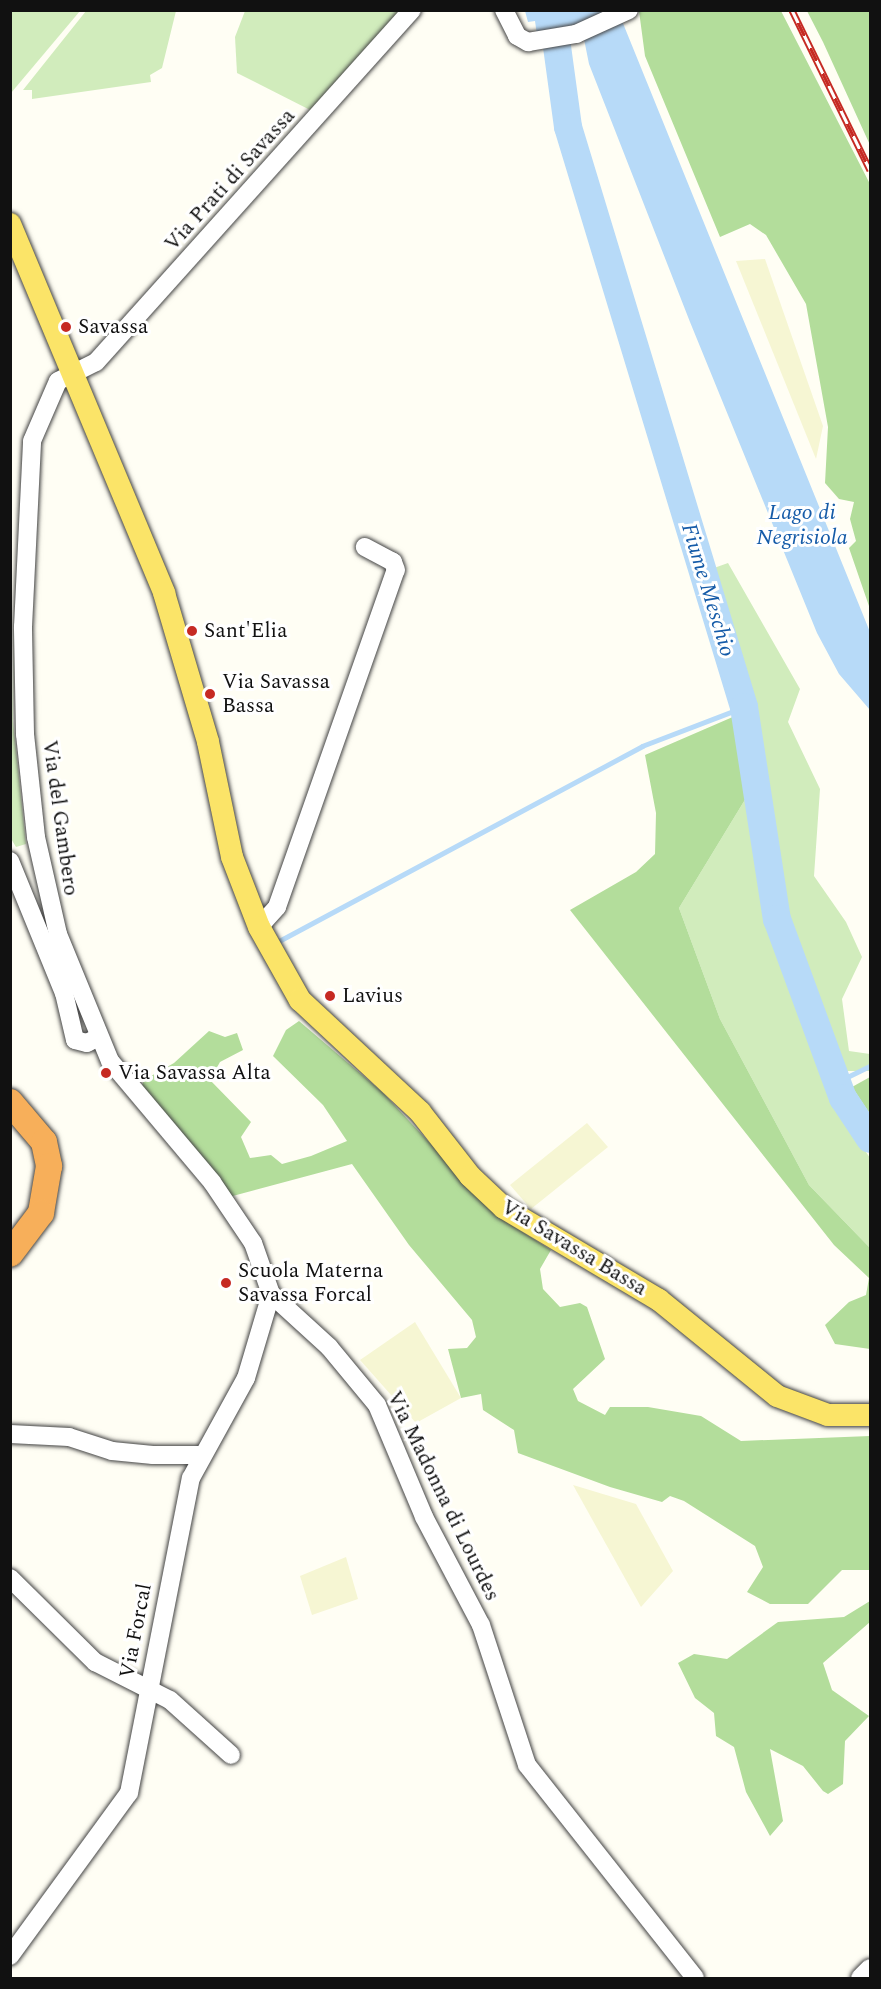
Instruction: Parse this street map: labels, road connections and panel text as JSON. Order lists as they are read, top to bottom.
{
  "streets": {
    "main road": ["Via Savassa Bassa"],
    "street": [
      "Via Prati di Savassa",
      "Via del Gambero",
      "Via Madonna di Lourdes",
      "Via Forcal"
    ]
  },
  "crossings": [
    ["Via Prati di Savassa", "Via del Gambero"],
    ["Via Prati di Savassa", "Via Savassa Bassa"],
    ["Via del Gambero", "Via Savassa Bassa"],
    ["Via del Gambero", "Via Madonna di Lourdes"],
    ["Via del Gambero", "Via Forcal"],
    ["Via Madonna di Lourdes", "Via Forcal"]
  ],
  "water": ["Lago di Negrisiola", "Fiume Meschio"],
  "places": [
    "Savassa",
    "Sant'Elia",
    "Via Savassa Bassa",
    "Lavius",
    "Via Savassa Alta",
    "Scuola Materna Savassa Forcal"
  ]
}
